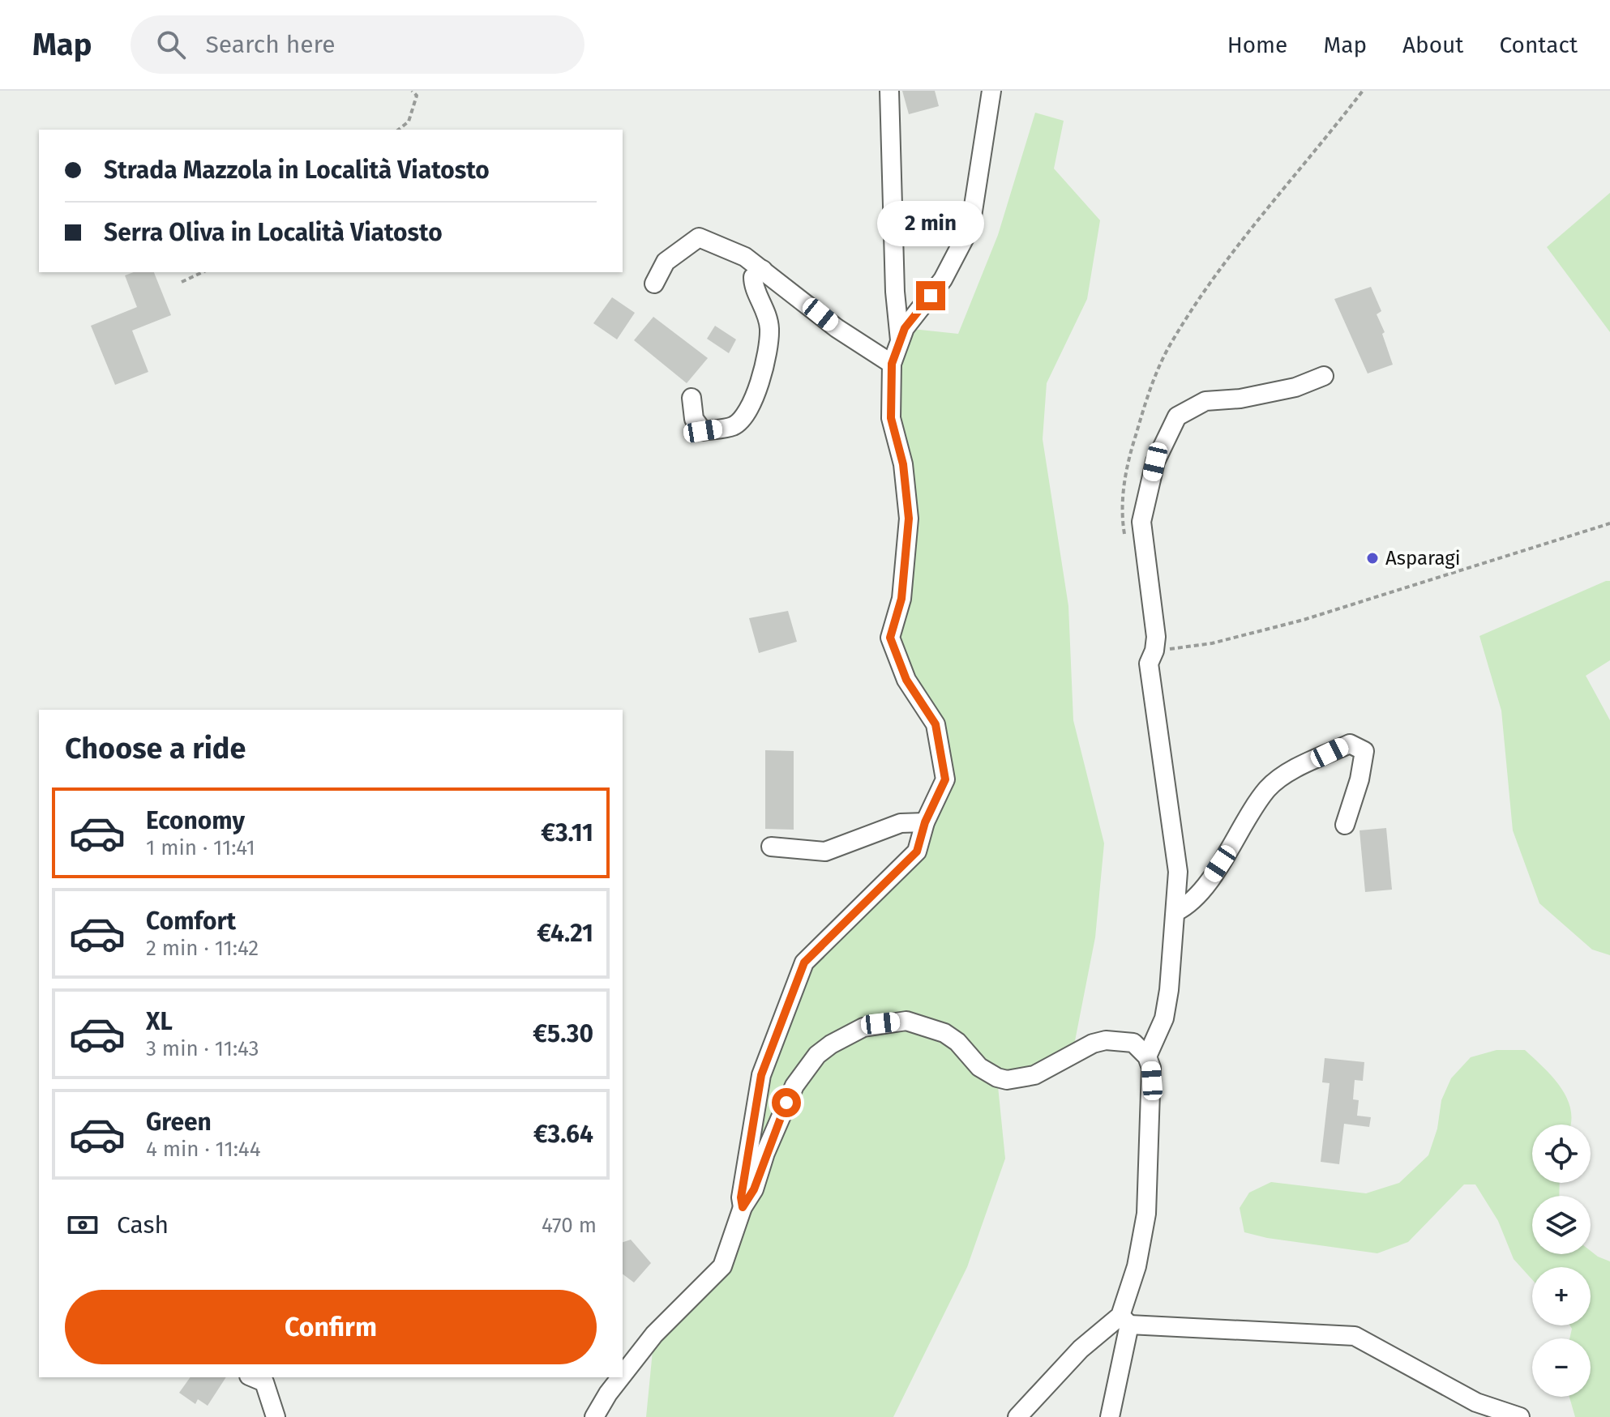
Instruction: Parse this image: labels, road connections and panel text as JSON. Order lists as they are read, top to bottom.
{
  "places": ["Asparagi"],
  "page": {
    "header": "Map",
    "search": "Search here",
    "nav": [
      "Home",
      "Map",
      "About",
      "Contact"
    ],
    "banner": ["Strada Mazzola in Località Viatosto", "Serra Oliva in Località Viatosto"],
    "bubble": "2 min",
    "heading": "Choose a ride",
    "list": [
      {
        "name": "Economy",
        "note": "1 min · 11:41",
        "value": "€3.11"
      },
      {
        "name": "Comfort",
        "note": "2 min · 11:42",
        "value": "€4.21"
      },
      {
        "name": "XL",
        "note": "3 min · 11:43",
        "value": "€5.30"
      },
      {
        "name": "Green",
        "note": "4 min · 11:44",
        "value": "€3.64"
      }
    ],
    "map_buttons": ["+", "−"],
    "pay": ["Cash", "470 m"],
    "buttons": "Confirm"
  }
}
